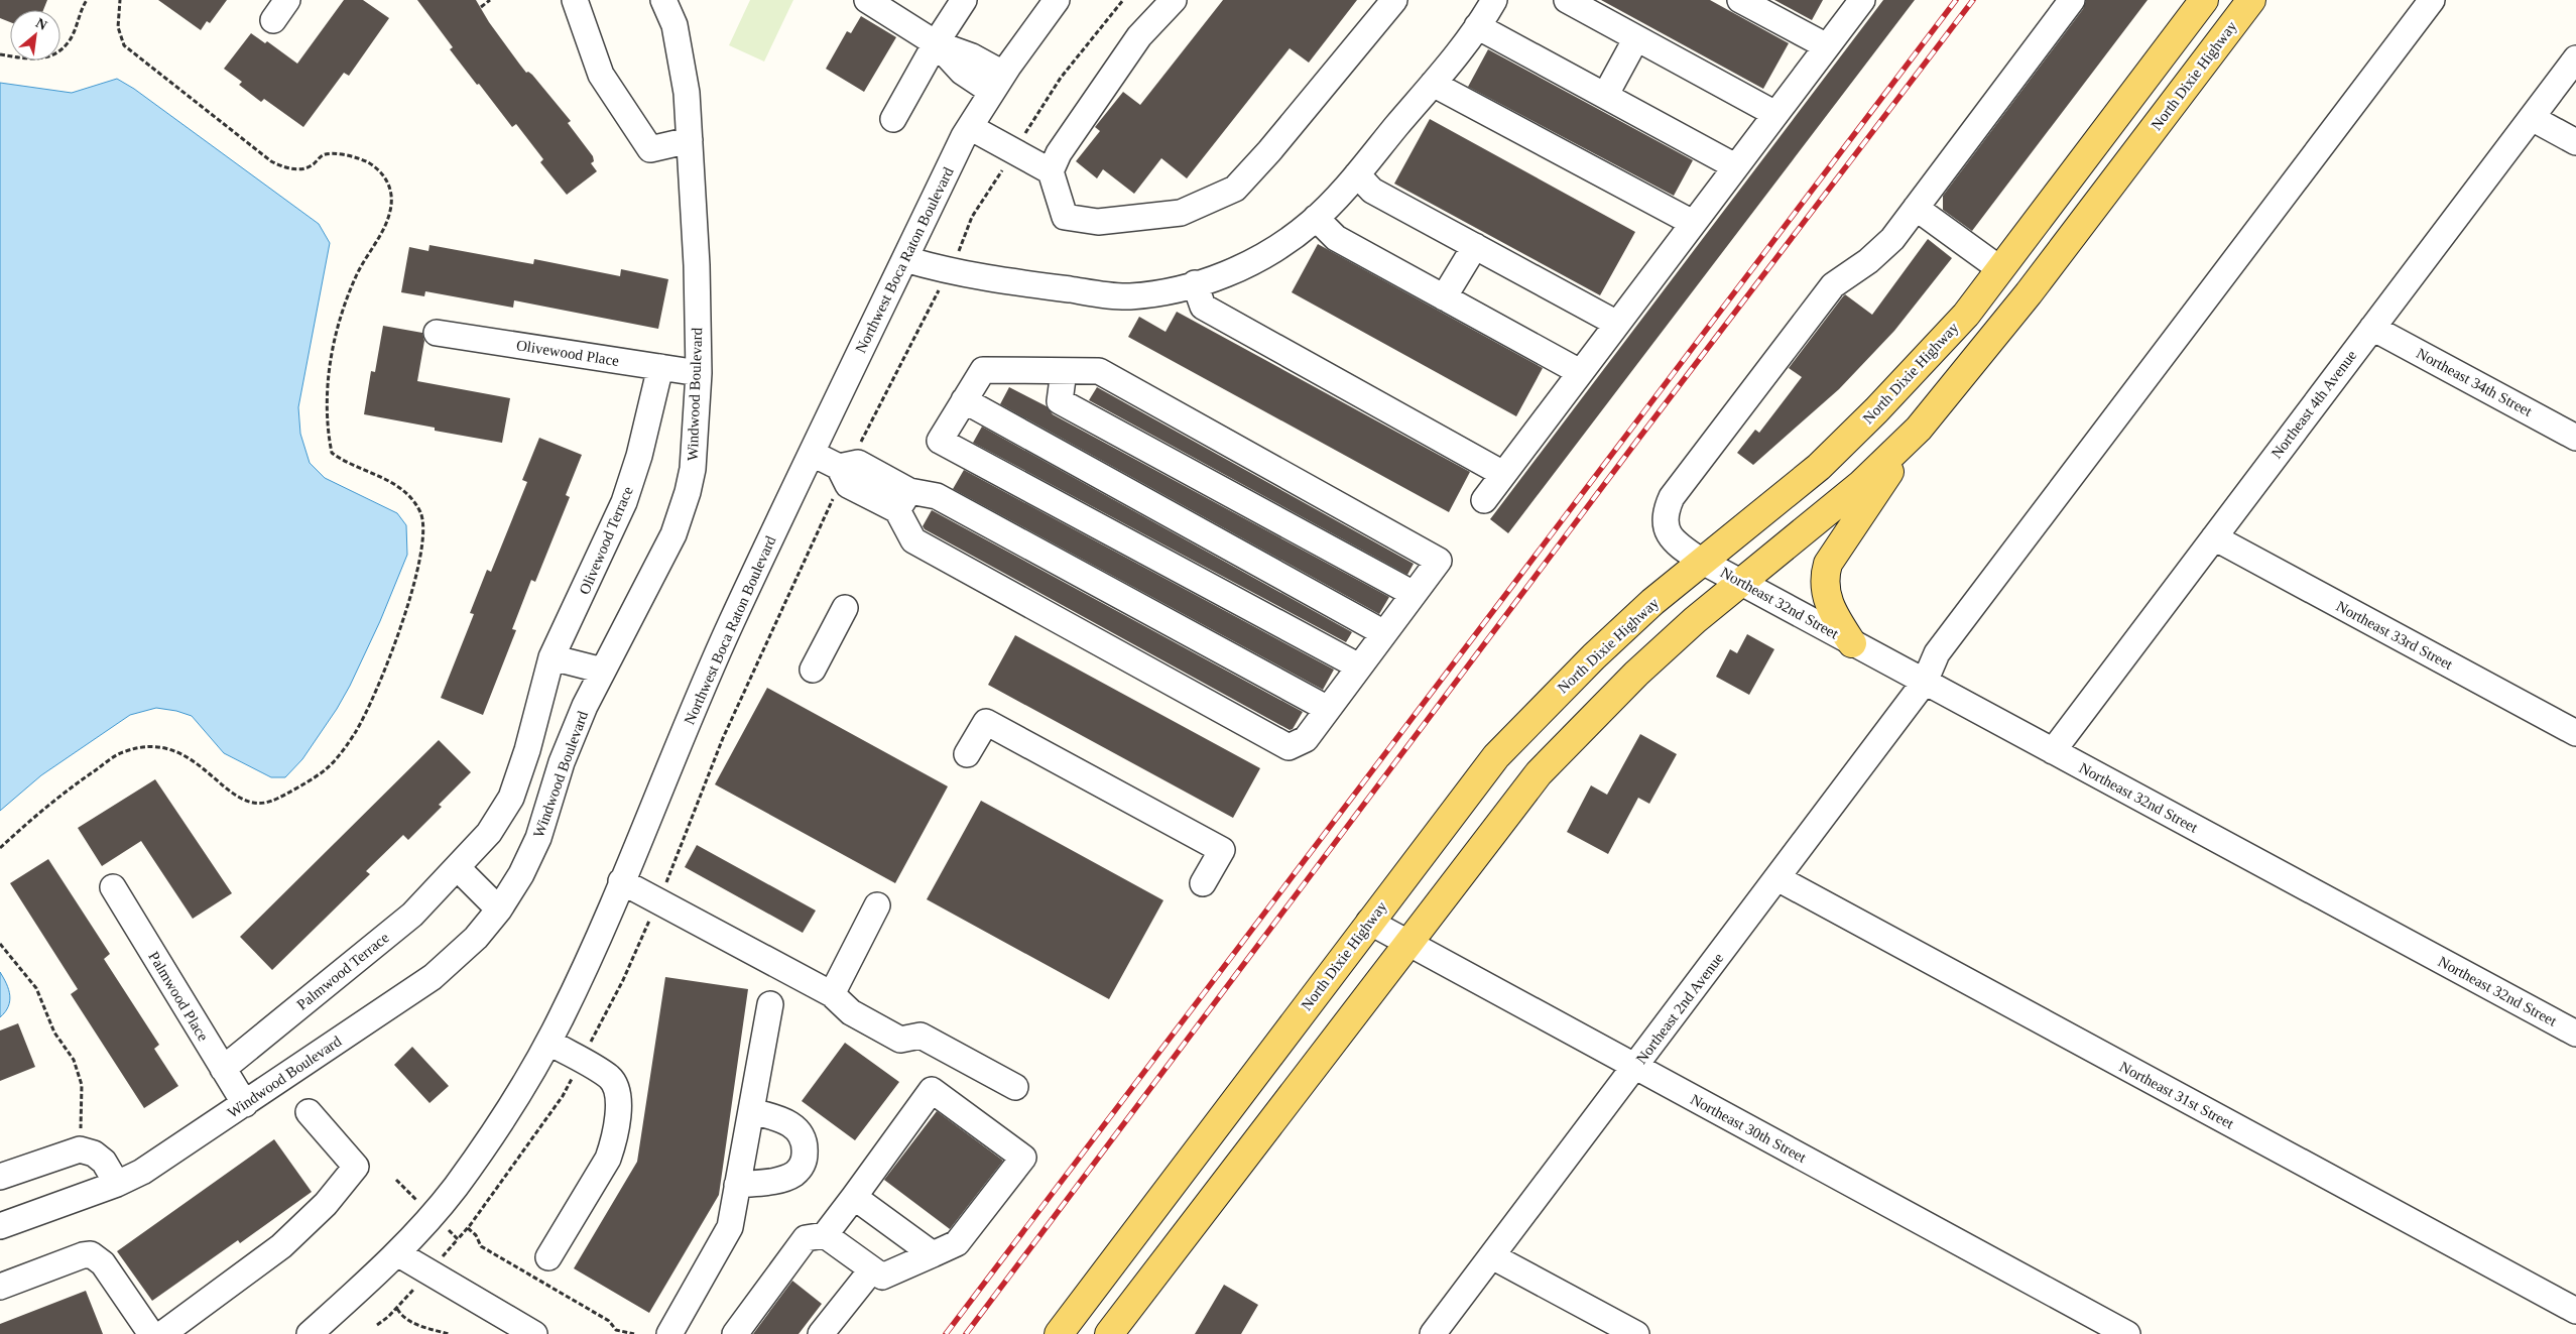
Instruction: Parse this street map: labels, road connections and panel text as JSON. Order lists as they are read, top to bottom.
{
  "streets": {
    "main road": ["North Dixie Highway"],
    "street": [
      "Northwest Boca Raton Boulevard",
      "Olivewood Place",
      "Northeast 34th Street",
      "Windwood Boulevard",
      "Northeast 4th Avenue",
      "Olivewood Terrace",
      "Northeast 32nd Street",
      "Northeast 33rd Street",
      "Palmwood Terrace",
      "Palmwood Place",
      "Northeast 2nd Avenue",
      "Northeast 31st Street",
      "Northeast 30th Street"
    ]
  },
  "crossings": [
    ["North Dixie Highway", "Northeast 32nd Street"],
    ["North Dixie Highway", "Northeast 30th Street"],
    ["Olivewood Place", "Windwood Boulevard"],
    ["Olivewood Place", "Olivewood Terrace"],
    ["Northeast 34th Street", "Northeast 4th Avenue"],
    ["Windwood Boulevard", "Palmwood Place"],
    ["Northeast 4th Avenue", "Northeast 32nd Street"],
    ["Northeast 4th Avenue", "Northeast 33rd Street"],
    ["Olivewood Terrace", "Palmwood Terrace"],
    ["Northeast 32nd Street", "Northeast 2nd Avenue"],
    ["Palmwood Terrace", "Palmwood Place"],
    ["Northeast 2nd Avenue", "Northeast 31st Street"],
    ["Northeast 2nd Avenue", "Northeast 30th Street"]
  ],
  "north": "top right"
}
